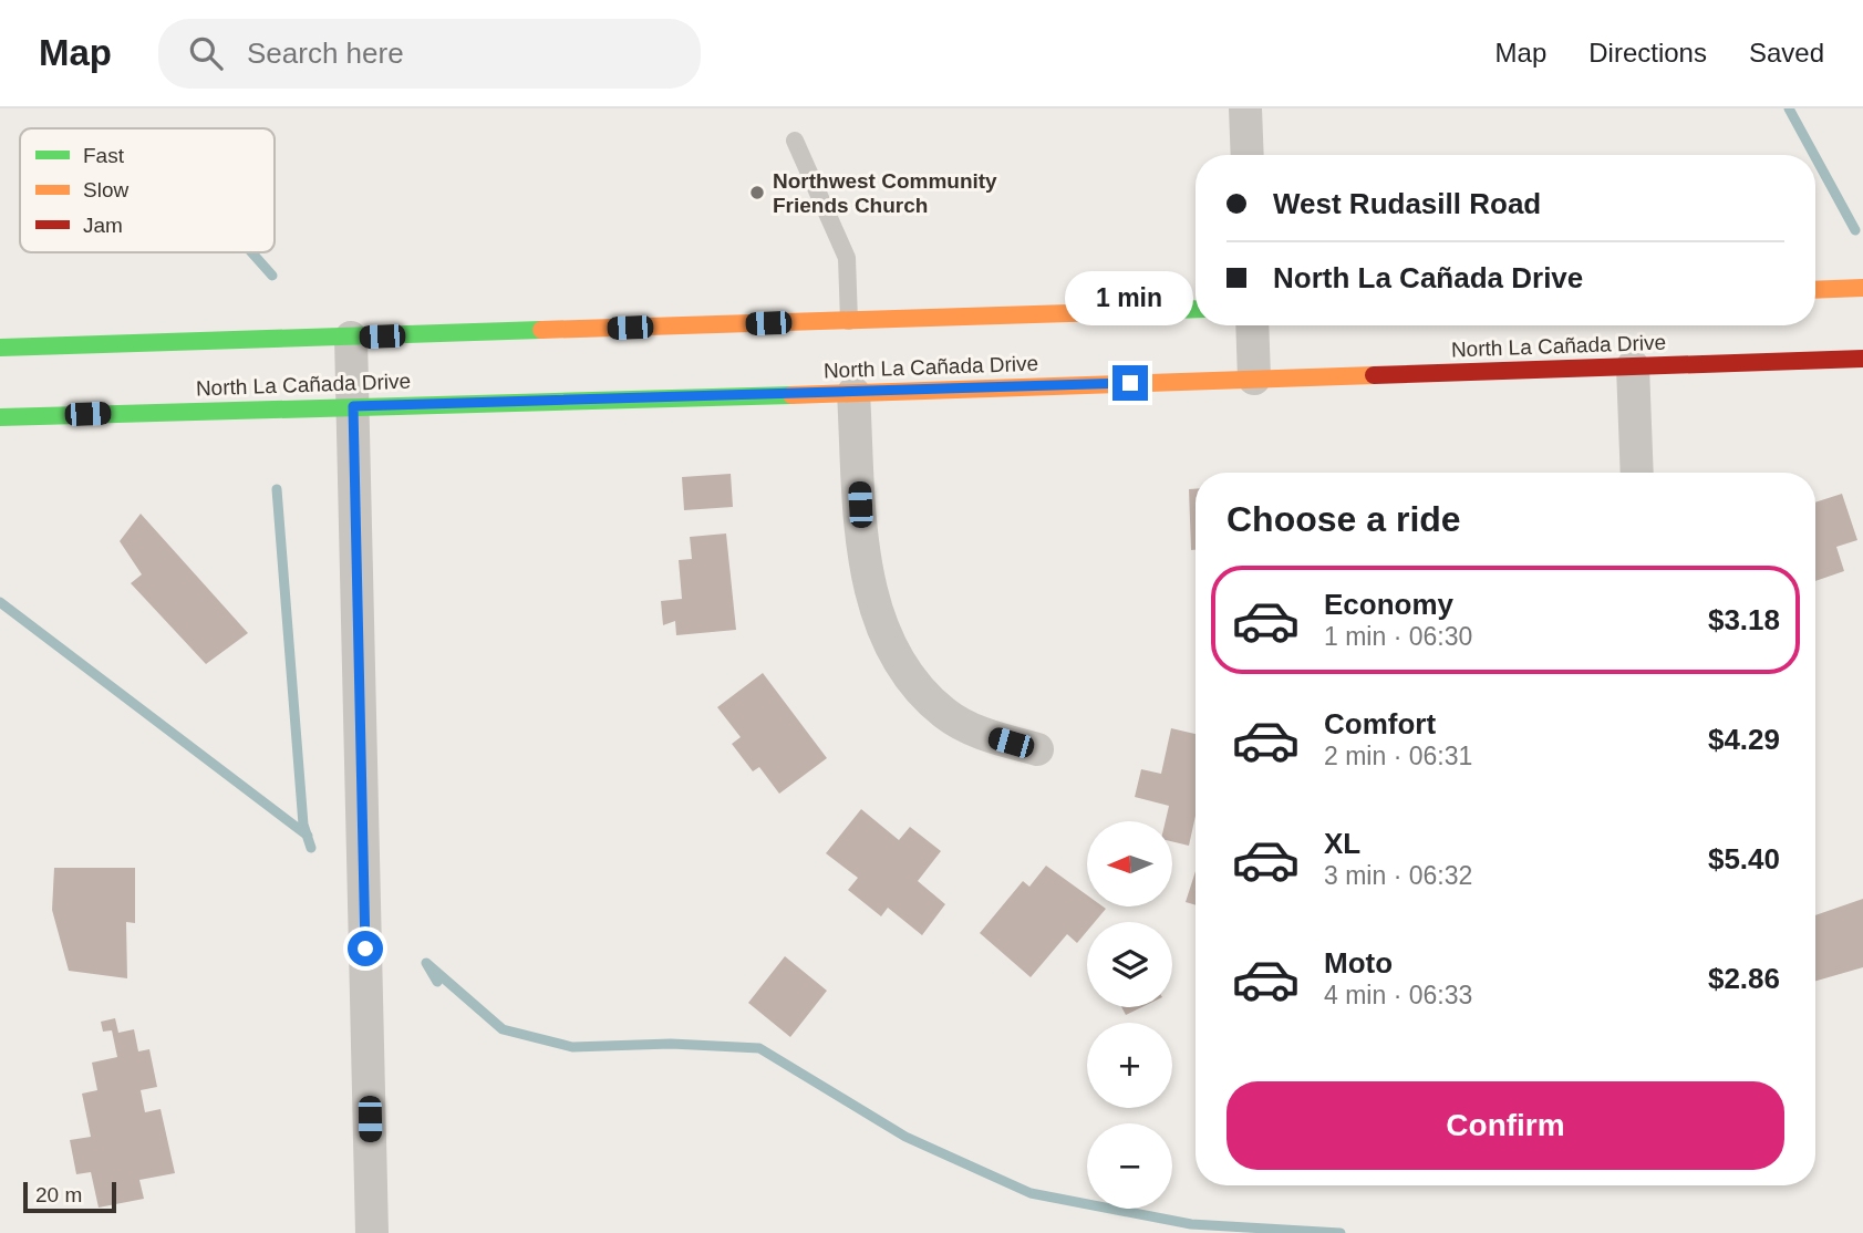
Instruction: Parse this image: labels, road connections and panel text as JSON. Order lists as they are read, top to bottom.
{
  "streets": {
    "main road": ["North La Cañada Drive"]
  },
  "places": ["Northwest Community Friends Church"],
  "legend": ["Fast", "Slow", "Jam"],
  "scale_bar": "20 m",
  "north": "left",
  "page": {
    "header": "Map",
    "search": "Search here",
    "nav": ["Map", "Directions", "Saved"],
    "banner": ["West Rudasill Road", "North La Cañada Drive"],
    "bubble": "1 min",
    "heading": "Choose a ride",
    "list": [
      {
        "name": "Economy",
        "note": "1 min · 06:30",
        "value": "$3.18"
      },
      {
        "name": "Comfort",
        "note": "2 min · 06:31",
        "value": "$4.29"
      },
      {
        "name": "XL",
        "note": "3 min · 06:32",
        "value": "$5.40"
      },
      {
        "name": "Moto",
        "note": "4 min · 06:33",
        "value": "$2.86"
      }
    ],
    "map_buttons": ["+", "−"],
    "buttons": "Confirm",
    "scale": "20 m"
  }
}
